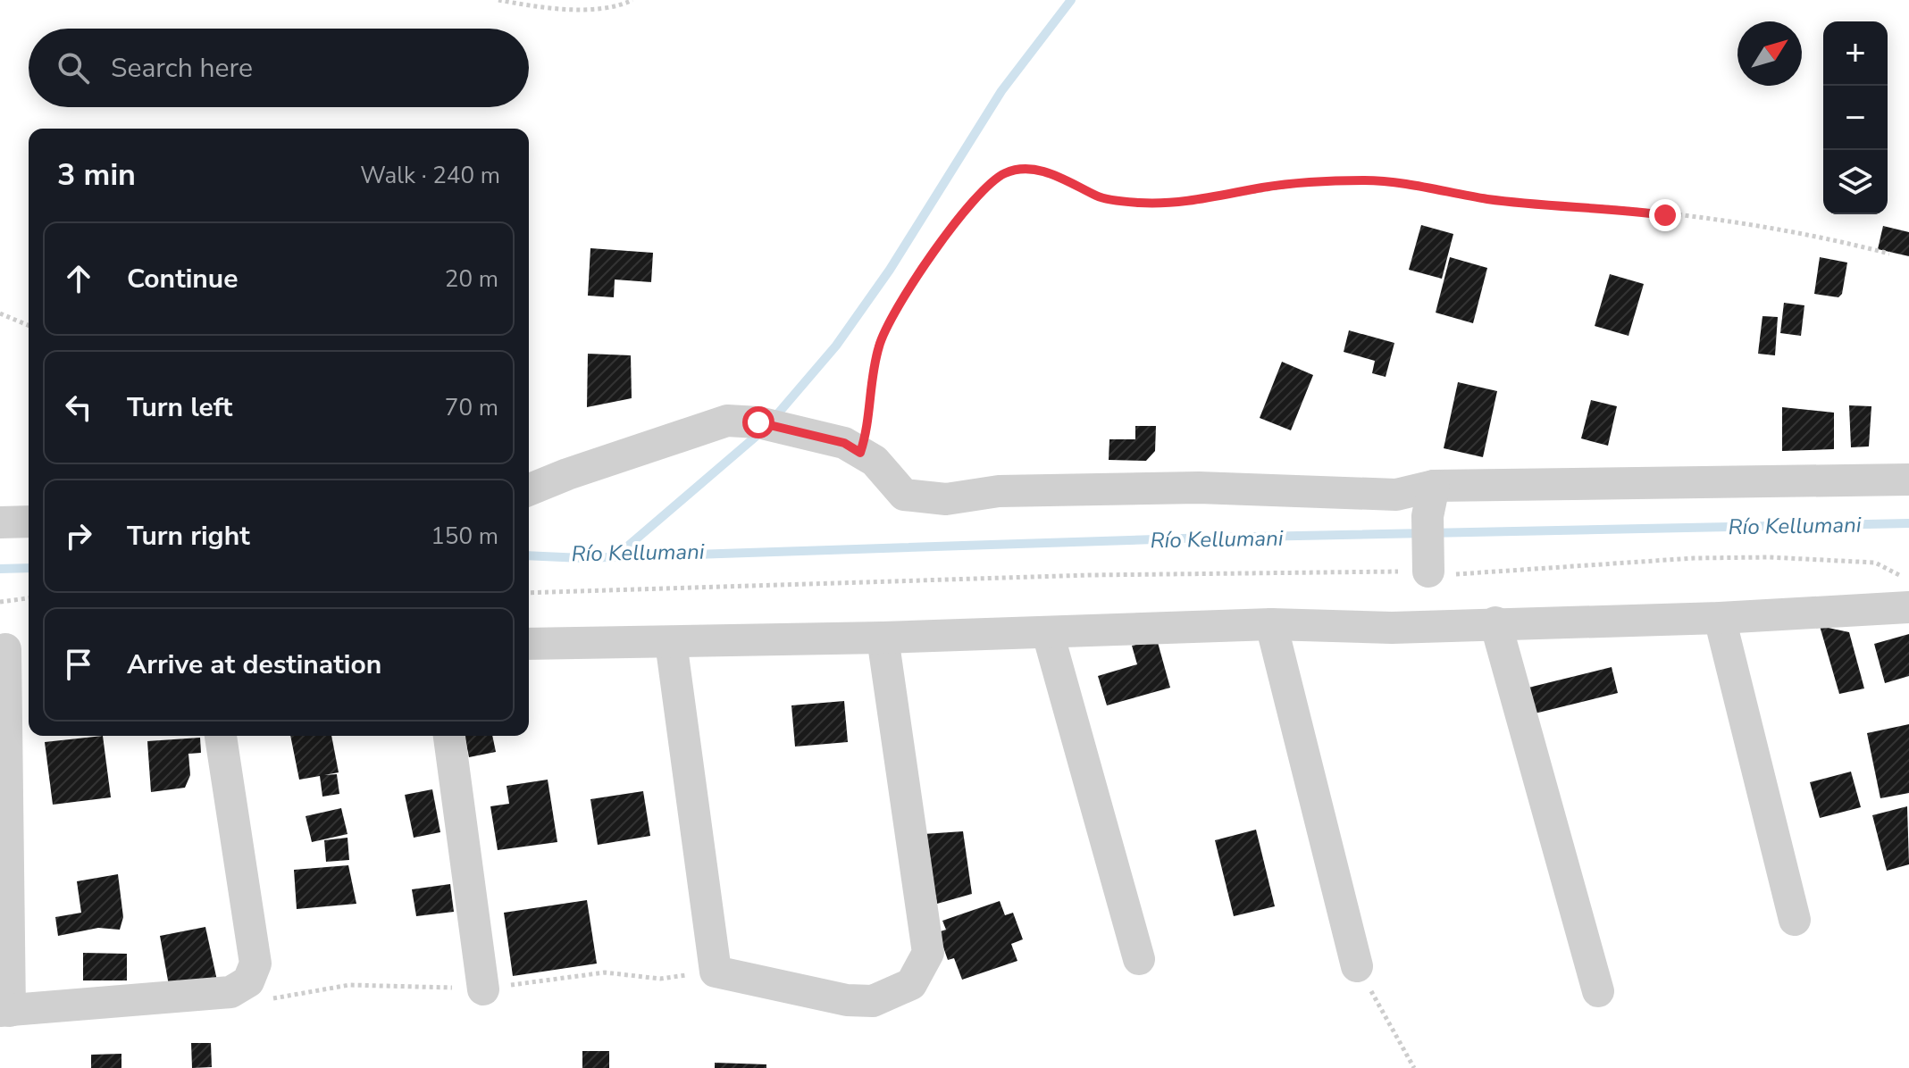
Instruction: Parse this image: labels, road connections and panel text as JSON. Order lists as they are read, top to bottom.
{
  "water": ["Río Kellumani"],
  "north": "top right",
  "page": {
    "map_buttons": ["+", "−"],
    "search": "Search here",
    "heading": ["3 min", "Walk · 240 m"],
    "list": [
      ["Continue", "20 m"],
      ["Turn left", "70 m"],
      ["Turn right", "150 m"],
      "Arrive at destination"
    ]
  }
}
